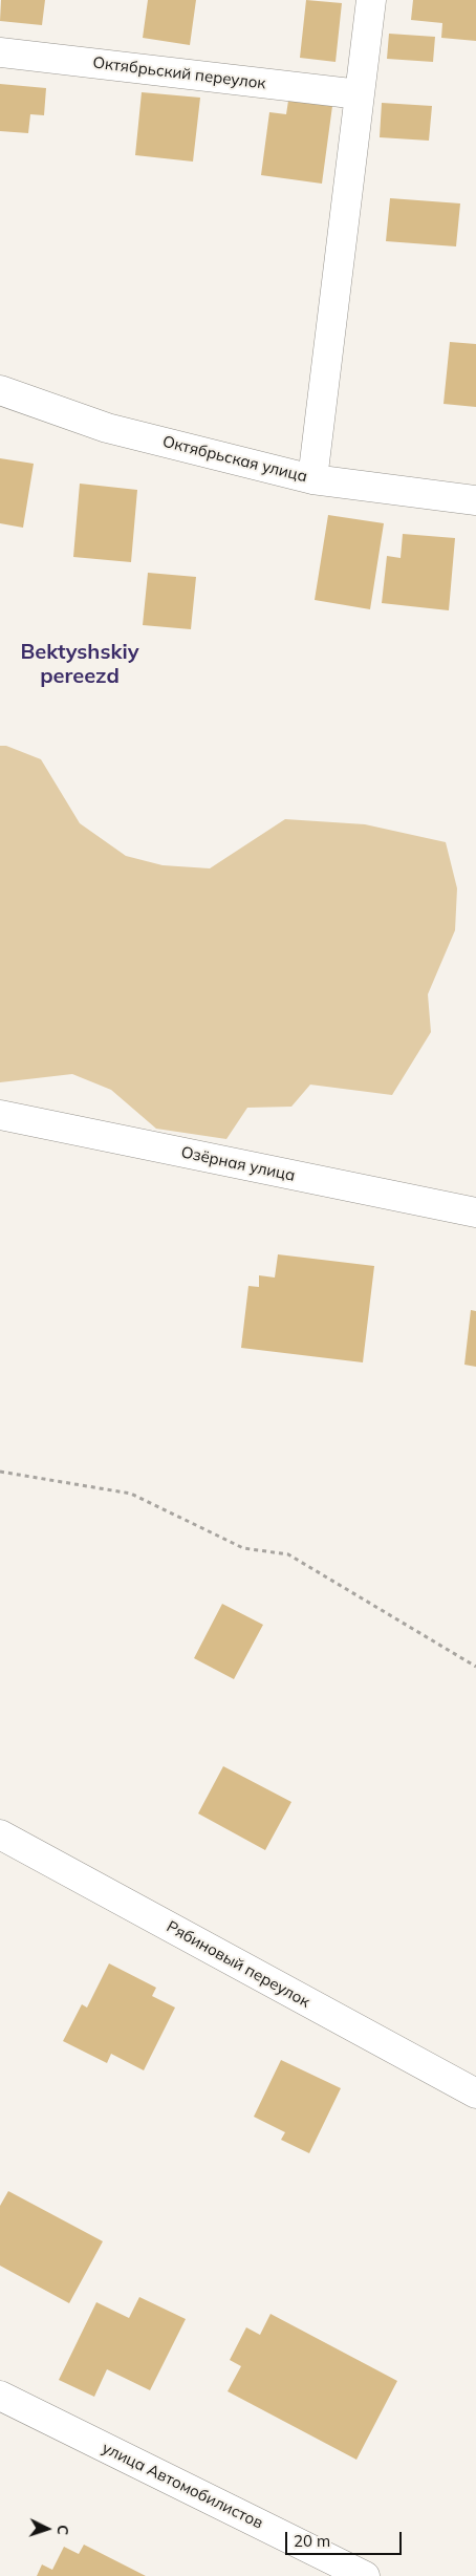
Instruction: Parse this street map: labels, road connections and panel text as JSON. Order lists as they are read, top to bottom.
{
  "streets": {
    "street": [
      "Октябрьский переулок",
      "Октябрьская улица",
      "Озёрная улица",
      "Рябиновый переулок",
      "улица Автомобилистов"
    ]
  },
  "districts": ["Bektyshskiy pereezd"],
  "scale_bar": "20 m",
  "north": "right"
}
